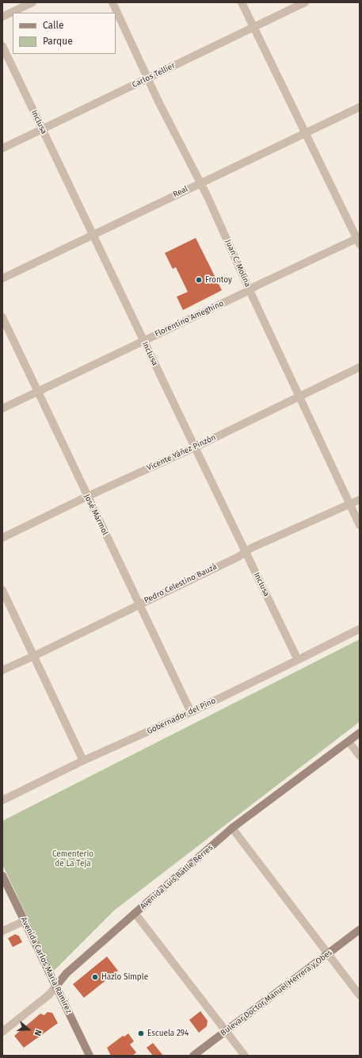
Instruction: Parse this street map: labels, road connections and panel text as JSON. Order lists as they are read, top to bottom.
{
  "streets": {
    "main road": ["Avenida Luis Batlle Berres", "Avenida Carlos María Ramírez", "Bulevar Doctor Manuel Herrera y Obes"],
    "street": [
      "Carlos Tellier",
      "Inclusa",
      "Real",
      "Juan C. Molina",
      "Florentino Ameghino",
      "Vicente Yáñez Pinzón",
      "José Mármol",
      "Pedro Celestino Bauzá",
      "Gobernador del Pino"
    ]
  },
  "crossings": [
    ["Carlos Tellier", "Inclusa"],
    ["Carlos Tellier", "Juan C. Molina"],
    ["Inclusa", "Real"],
    ["Inclusa", "Florentino Ameghino"],
    ["Inclusa", "Vicente Yáñez Pinzón"],
    ["Inclusa", "Pedro Celestino Bauzá"],
    ["Inclusa", "Gobernador del Pino"],
    ["Real", "Juan C. Molina"],
    ["Juan C. Molina", "Florentino Ameghino"],
    ["Juan C. Molina", "Vicente Yáñez Pinzón"],
    ["Juan C. Molina", "Pedro Celestino Bauzá"],
    ["Florentino Ameghino", "José Mármol"],
    ["Vicente Yáñez Pinzón", "José Mármol"],
    ["José Mármol", "Pedro Celestino Bauzá"],
    ["José Mármol", "Gobernador del Pino"],
    ["Avenida Luis Batlle Berres", "Avenida Carlos María Ramírez"]
  ],
  "parks": ["Cementerio de La Teja"],
  "places": ["Frontoy", "Hazlo Simple", "Escuela 294"],
  "legend": ["Calle", "Parque"],
  "north": "right"
}
